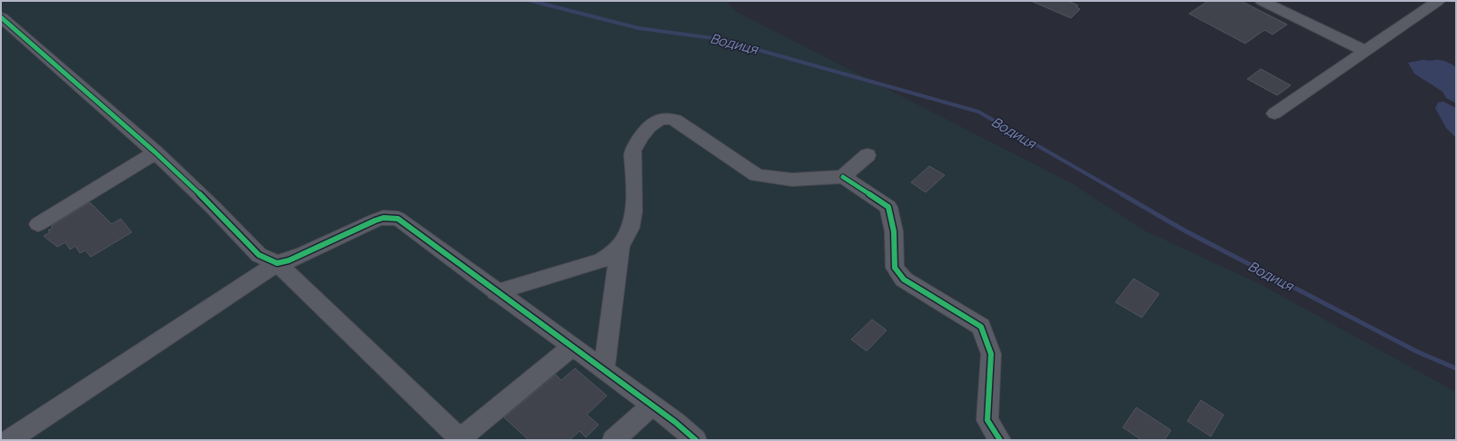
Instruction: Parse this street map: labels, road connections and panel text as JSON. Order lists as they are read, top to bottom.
{
  "water": ["Водиця"]
}
